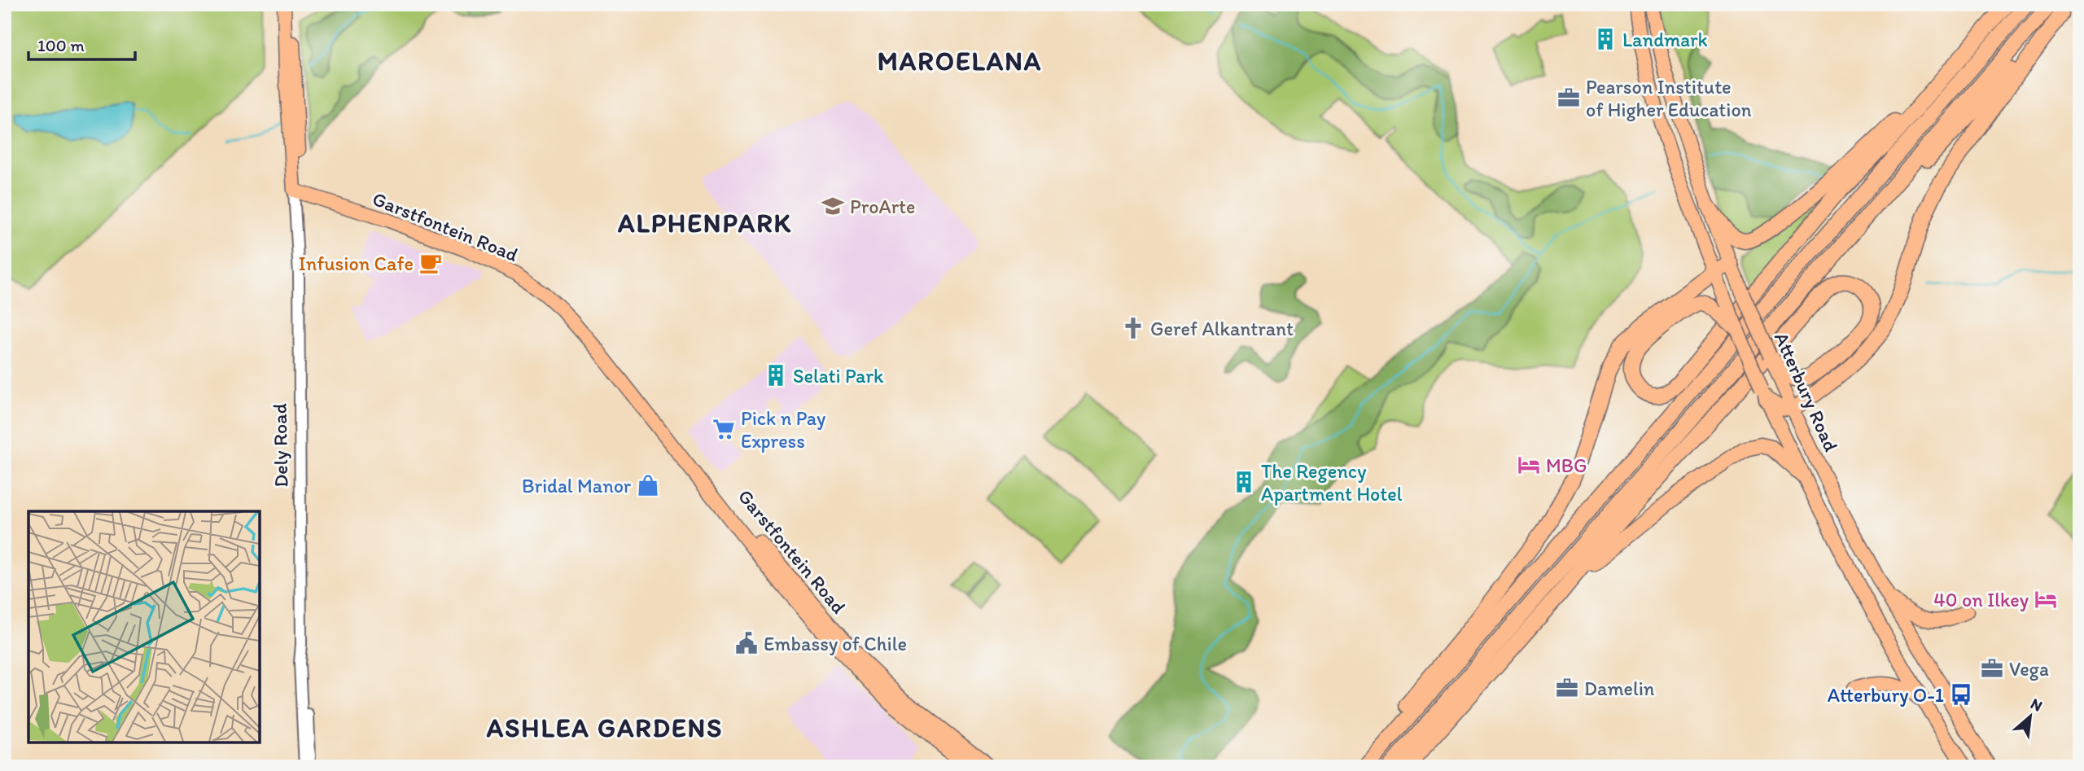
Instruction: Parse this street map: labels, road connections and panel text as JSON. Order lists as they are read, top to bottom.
{
  "streets": {
    "main road": ["Garstfontein Road", "Atterbury Road", "Dely Road"]
  },
  "crossings": [
    ["Garstfontein Road", "Dely Road"]
  ],
  "districts": ["MAROELANA", "ALPHENPARK", "ASHLEA GARDENS"],
  "places": {
    "building": ["Landmark", "Selati Park", "The Regency Apartment Hotel"],
    "office": ["Pearson Institute of Higher Education", "Vega", "Damelin"],
    "school or university": ["ProArte"],
    "cafe": ["Infusion Cafe"],
    "church": ["Geref Alkantrant"],
    "supermarket": ["Pick n Pay Express"],
    "hotel": ["MBG", "40 on Ilkey"],
    "shop": ["Bridal Manor"],
    "public building": ["Embassy of Chile"],
    "bus stop": ["Atterbury O-1"]
  },
  "scale_bar": "100 m",
  "north": "top right"
}
